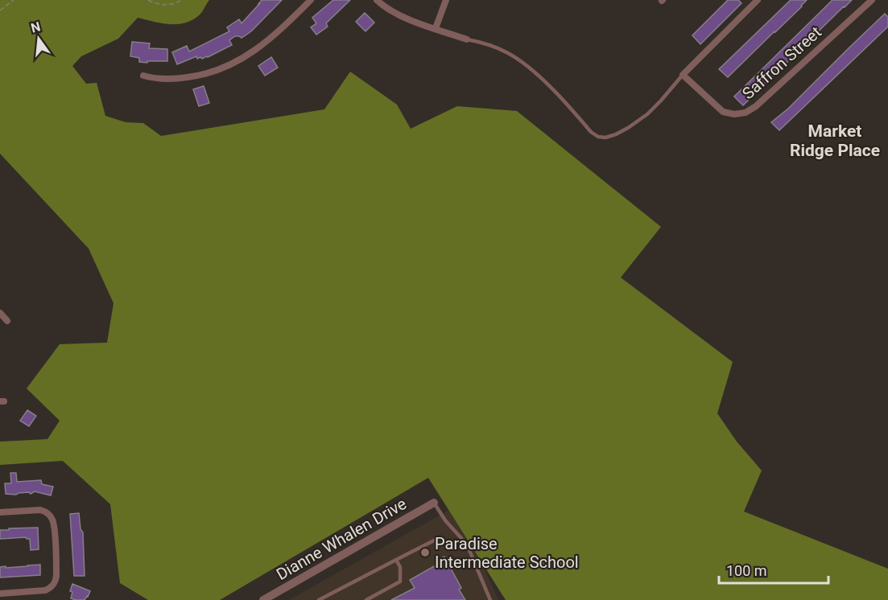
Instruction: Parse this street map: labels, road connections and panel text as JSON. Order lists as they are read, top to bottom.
{
  "streets": {
    "street": ["Saffron Street", "Dianne Whalen Drive"]
  },
  "districts": ["Market Ridge Place"],
  "places": ["Paradise Intermediate School"],
  "scale_bar": "100 m",
  "north": "top"
}
